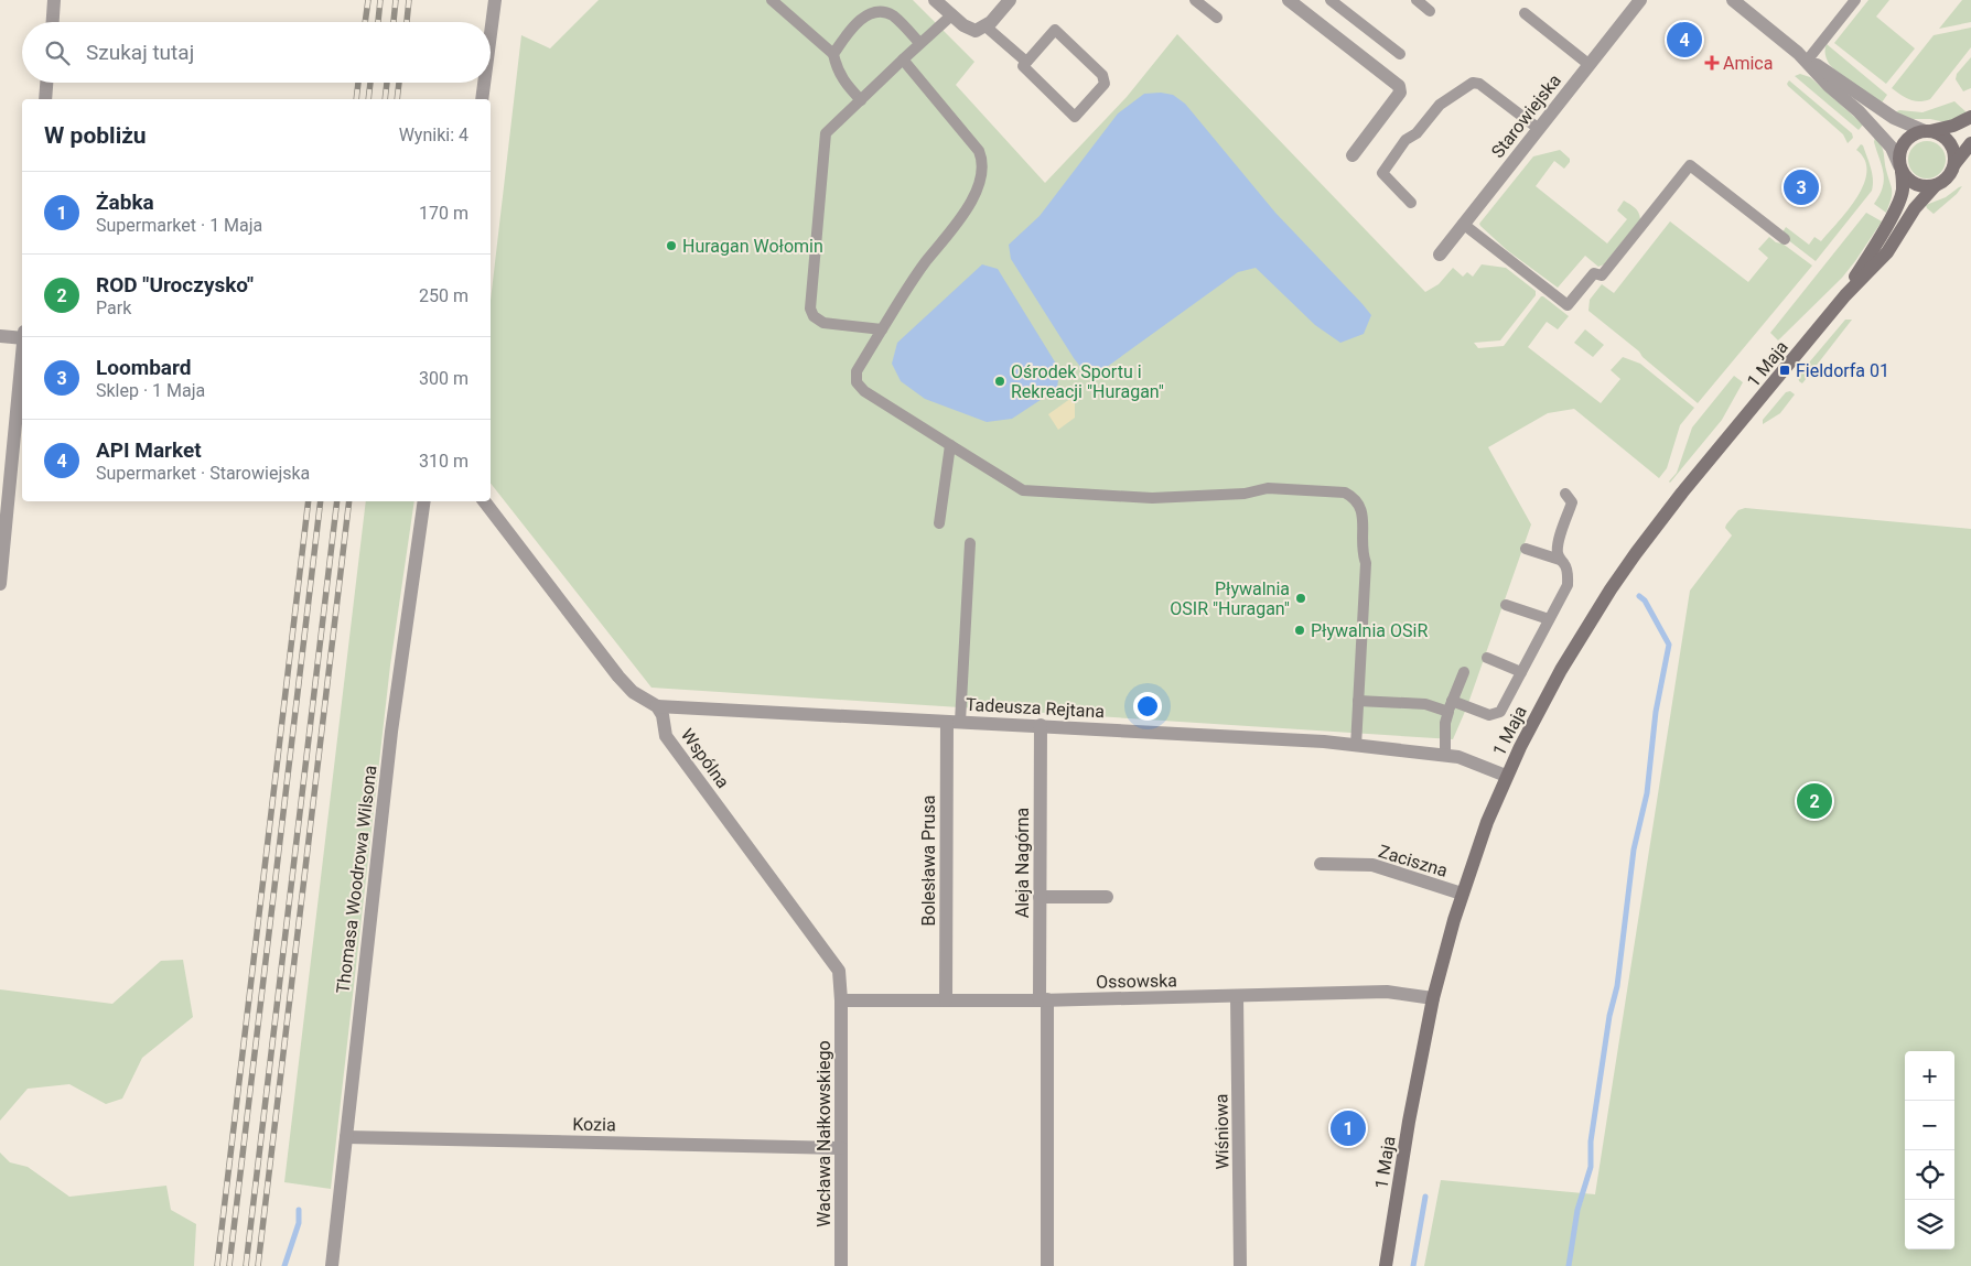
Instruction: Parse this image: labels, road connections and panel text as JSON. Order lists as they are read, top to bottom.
{
  "streets": {
    "main road": ["1 Maja"],
    "street": [
      "Starowiejska",
      "Tadeusza Rejtana",
      "Wspólna",
      "Bolesława Prusa",
      "Zaciszna",
      "Aleja Nagórna",
      "Thomasa Woodrowa Wilsona",
      "Ossowska",
      "Kozia",
      "Wiśniowa",
      "Wacława Nałkowskiego"
    ]
  },
  "crossings": [
    ["1 Maja", "Tadeusza Rejtana"],
    ["1 Maja", "Zaciszna"],
    ["1 Maja", "Ossowska"],
    ["Tadeusza Rejtana", "Wspólna"],
    ["Tadeusza Rejtana", "Bolesława Prusa"],
    ["Tadeusza Rejtana", "Aleja Nagórna"],
    ["Wspólna", "Ossowska"],
    ["Wspólna", "Wacława Nałkowskiego"],
    ["Bolesława Prusa", "Ossowska"],
    ["Aleja Nagórna", "Ossowska"],
    ["Thomasa Woodrowa Wilsona", "Kozia"],
    ["Ossowska", "Wiśniowa"],
    ["Ossowska", "Wacława Nałkowskiego"],
    ["Kozia", "Wacława Nałkowskiego"]
  ],
  "places": {
    "health": ["Amica"],
    "other": [
      "Huragan Wołomin",
      "Ośrodek Sportu i Rekreacji \"Huragan\"",
      "Pływalnia OSIR \"Huragan\"",
      "Pływalnia OSiR"
    ],
    "transit": ["Fieldorfa 01"]
  },
  "page": {
    "pins": [
      "4",
      "3",
      "2",
      "1"
    ],
    "search": "Szukaj tutaj",
    "heading": ["W pobliżu", "Wyniki: 4"],
    "list": [
      {
        "mark": "1",
        "name": "Żabka",
        "note": "Supermarket · 1 Maja",
        "value": "170 m"
      },
      {
        "mark": "2",
        "name": "ROD \"Uroczysko\"",
        "note": "Park",
        "value": "250 m"
      },
      {
        "mark": "3",
        "name": "Loombard",
        "note": "Sklep · 1 Maja",
        "value": "300 m"
      },
      {
        "mark": "4",
        "name": "API Market",
        "note": "Supermarket · Starowiejska",
        "value": "310 m"
      }
    ],
    "map_buttons": ["+", "−"]
  }
}
